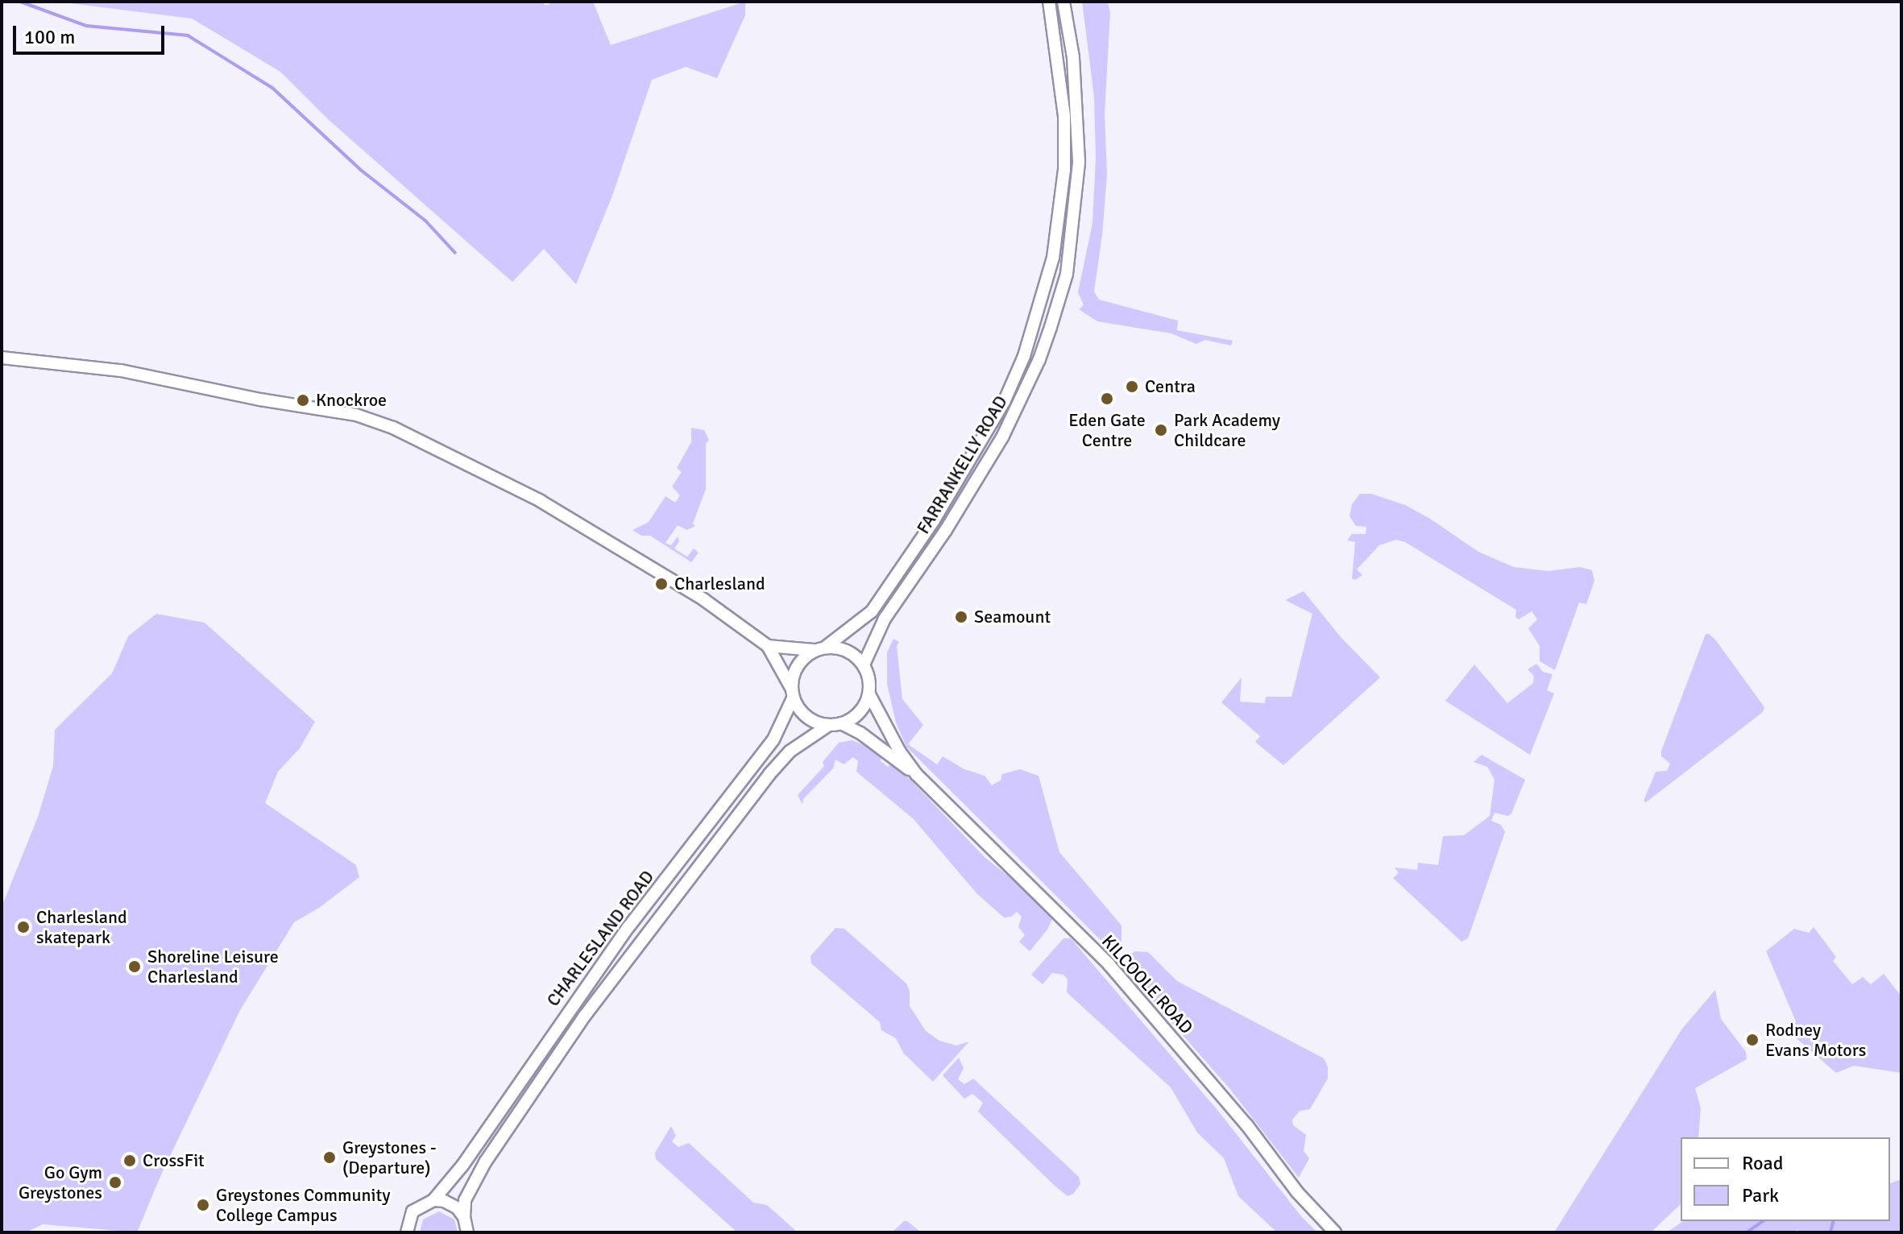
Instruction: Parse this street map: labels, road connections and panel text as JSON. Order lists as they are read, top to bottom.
{
  "streets": {
    "main road": ["FARRANKELLY ROAD", "CHARLESLAND ROAD", "KILCOOLE ROAD"]
  },
  "crossings": [
    ["FARRANKELLY ROAD", "CHARLESLAND ROAD"]
  ],
  "places": [
    "Centra",
    "Eden Gate Centre",
    "Knockroe",
    "Park Academy Childcare",
    "Charlesland",
    "Seamount",
    "Charlesland skatepark",
    "Shoreline Leisure Charlesland",
    "Rodney Evans Motors",
    "Greystones - (Departure)",
    "CrossFit",
    "Go Gym Greystones",
    "Greystones Community College Campus"
  ],
  "legend": ["Road", "Park"],
  "scale_bar": "100 m"
}
